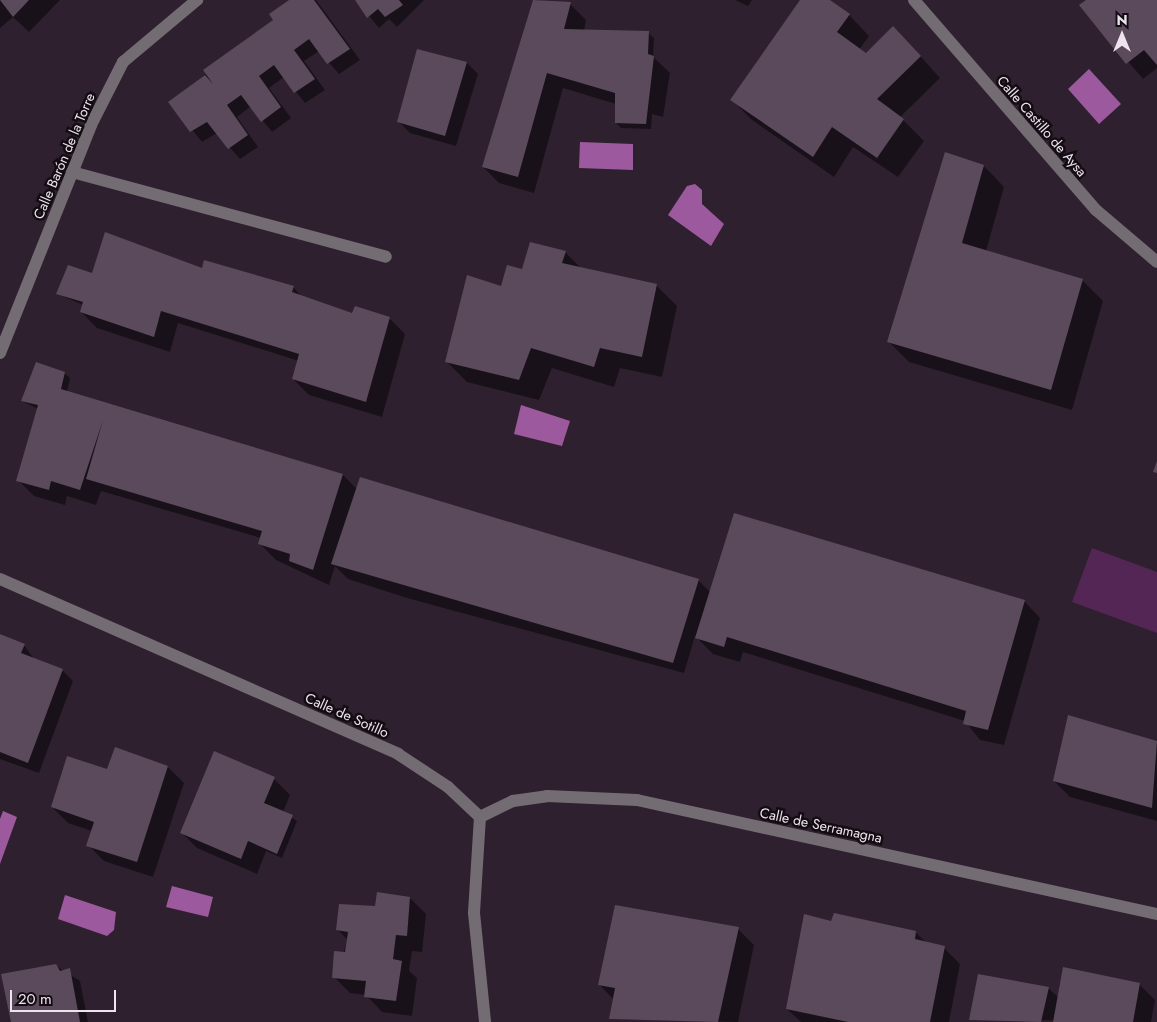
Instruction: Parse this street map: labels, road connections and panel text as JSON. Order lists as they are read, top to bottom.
{
  "streets": {
    "street": [
      "Calle Castillo de Aysa",
      "Calle Barón de la Torre",
      "Calle de Sotillo",
      "Calle de Serramagna"
    ]
  },
  "crossings": [
    ["Calle de Sotillo", "Calle de Serramagna"]
  ],
  "scale_bar": "20 m",
  "north": "top"
}
